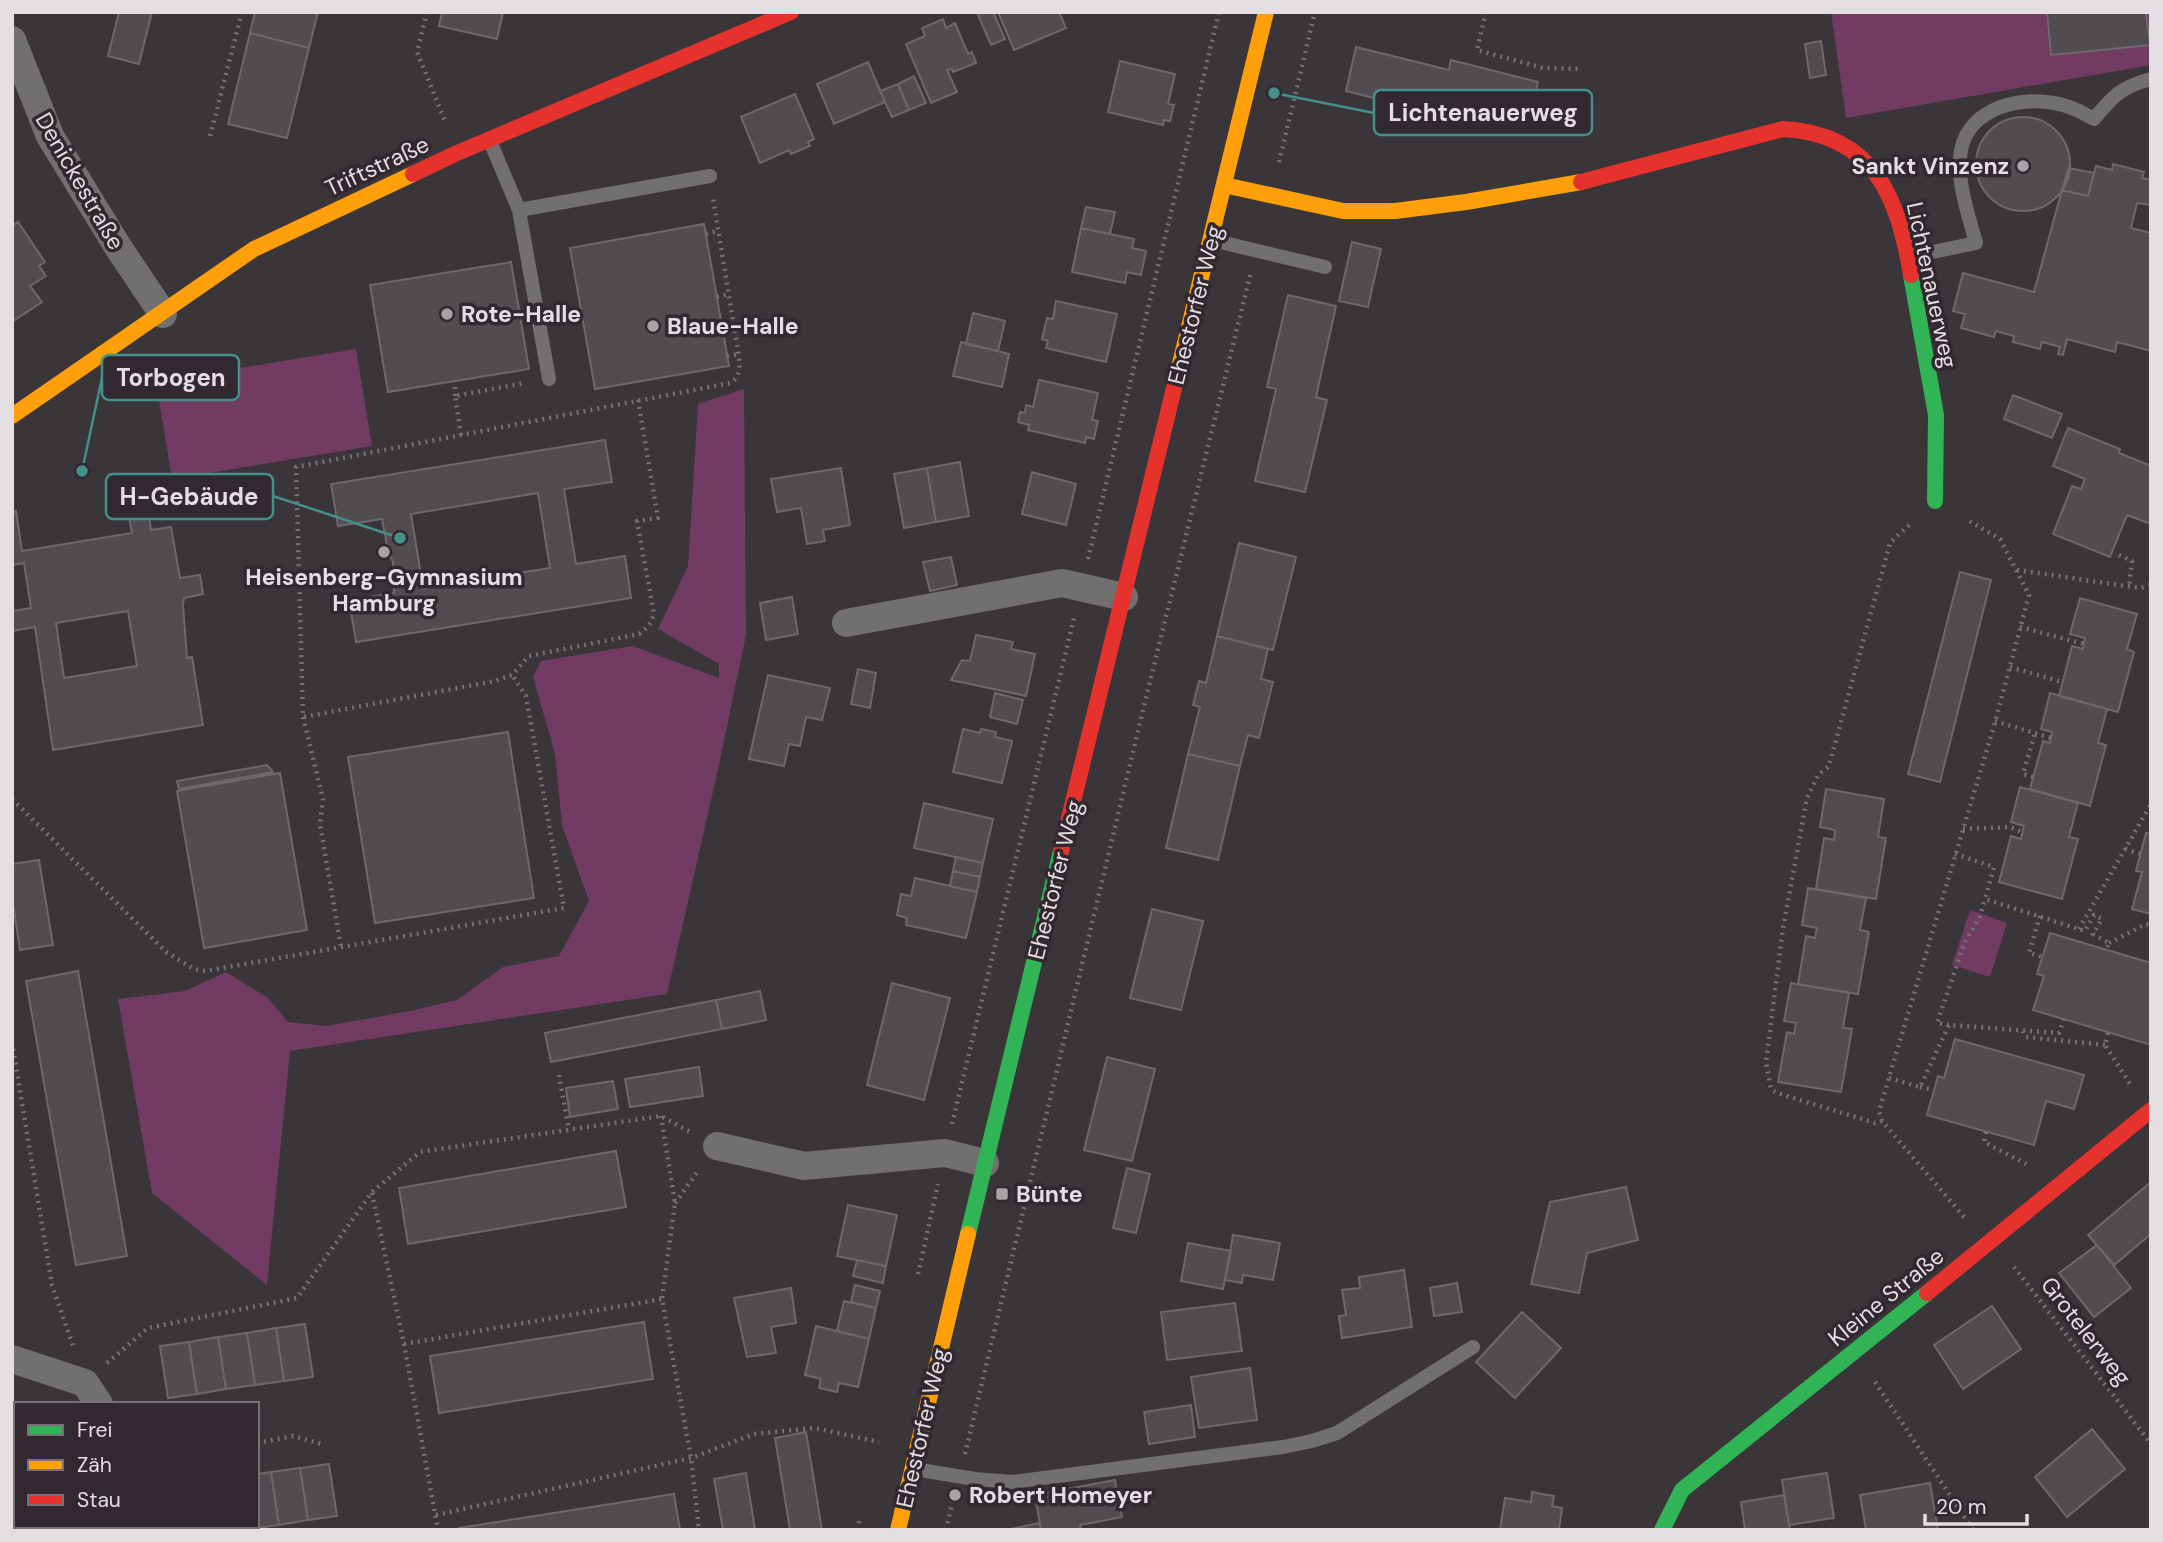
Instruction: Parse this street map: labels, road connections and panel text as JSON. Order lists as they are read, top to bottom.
{
  "streets": {
    "street": [
      "Triftstraße",
      "Denickestraße",
      "Lichtenauerweg",
      "Ehestorfer Weg",
      "Kleine Straße"
    ],
    "path": ["Grotelerweg"]
  },
  "crossings": [
    ["Triftstraße", "Denickestraße"],
    ["Lichtenauerweg", "Ehestorfer Weg"],
    ["Kleine Straße", "Grotelerweg"]
  ],
  "places": {
    "other": [
      "Lichtenauerweg",
      "Sankt Vinzenz",
      "Rote-Halle",
      "Blaue-Halle",
      "Torbogen",
      "H-Gebäude",
      "Heisenberg-Gymnasium Hamburg",
      "Robert Homeyer"
    ],
    "transit": ["Bünte"]
  },
  "legend": ["Frei", "Zäh", "Stau"],
  "scale_bar": "20 m"
}
